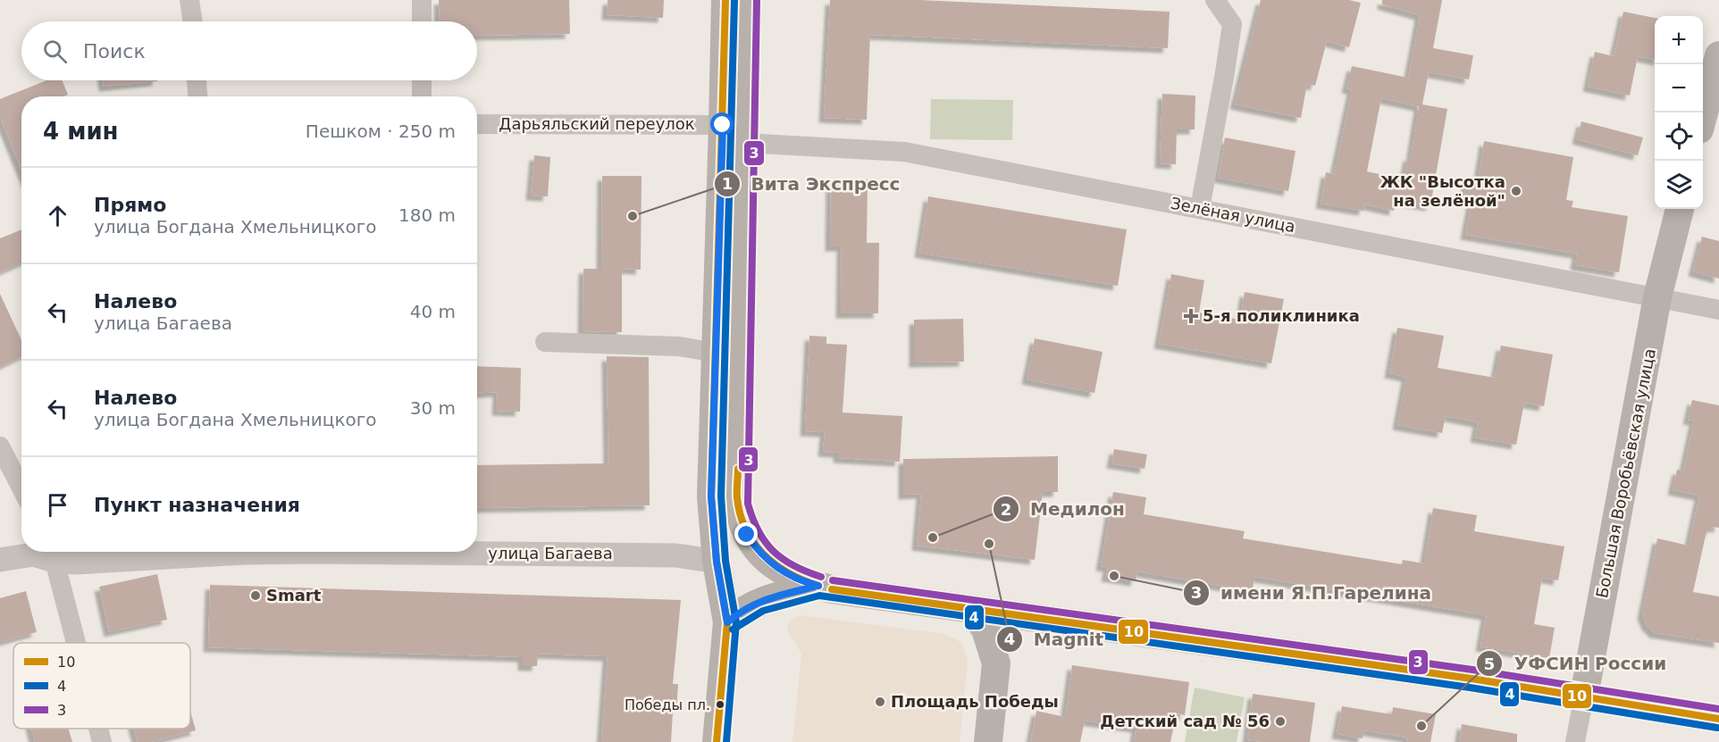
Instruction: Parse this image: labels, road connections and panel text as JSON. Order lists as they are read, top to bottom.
{
  "streets": {
    "main road": ["Большая Воробьёвская улица"],
    "street": ["Дарьяльский переулок", "Зелёная улица", "улица Багаева"]
  },
  "crossings": [
    ["Зелёная улица", "Большая Воробьёвская улица"]
  ],
  "places": {
    "other": [
      "ЖК \"Высотка на зелёной\"",
      "Вита Экспресс",
      "Медилон",
      "Magnit",
      "имени Я.П.Гарелина",
      "Smart",
      "Площадь Победы",
      "Победы пл.",
      "Детский сад № 56",
      "УФСИН России"
    ],
    "health": ["5-я поликлиника"]
  },
  "lines": ["transit line 10", "transit line 4", "transit line 3"],
  "legend": ["10", "4", "3"],
  "page": {
    "map_buttons": ["+", "−"],
    "search": "Поиск",
    "heading": ["4 мин", "Пешком · 250 m"],
    "list": [
      ["Прямо", "улица Богдана Хмельницкого", "180 m"],
      ["Налево", "улица Багаева", "40 m"],
      ["Налево", "улица Богдана Хмельницкого", "30 m"],
      "Пункт назначения"
    ]
  }
}
